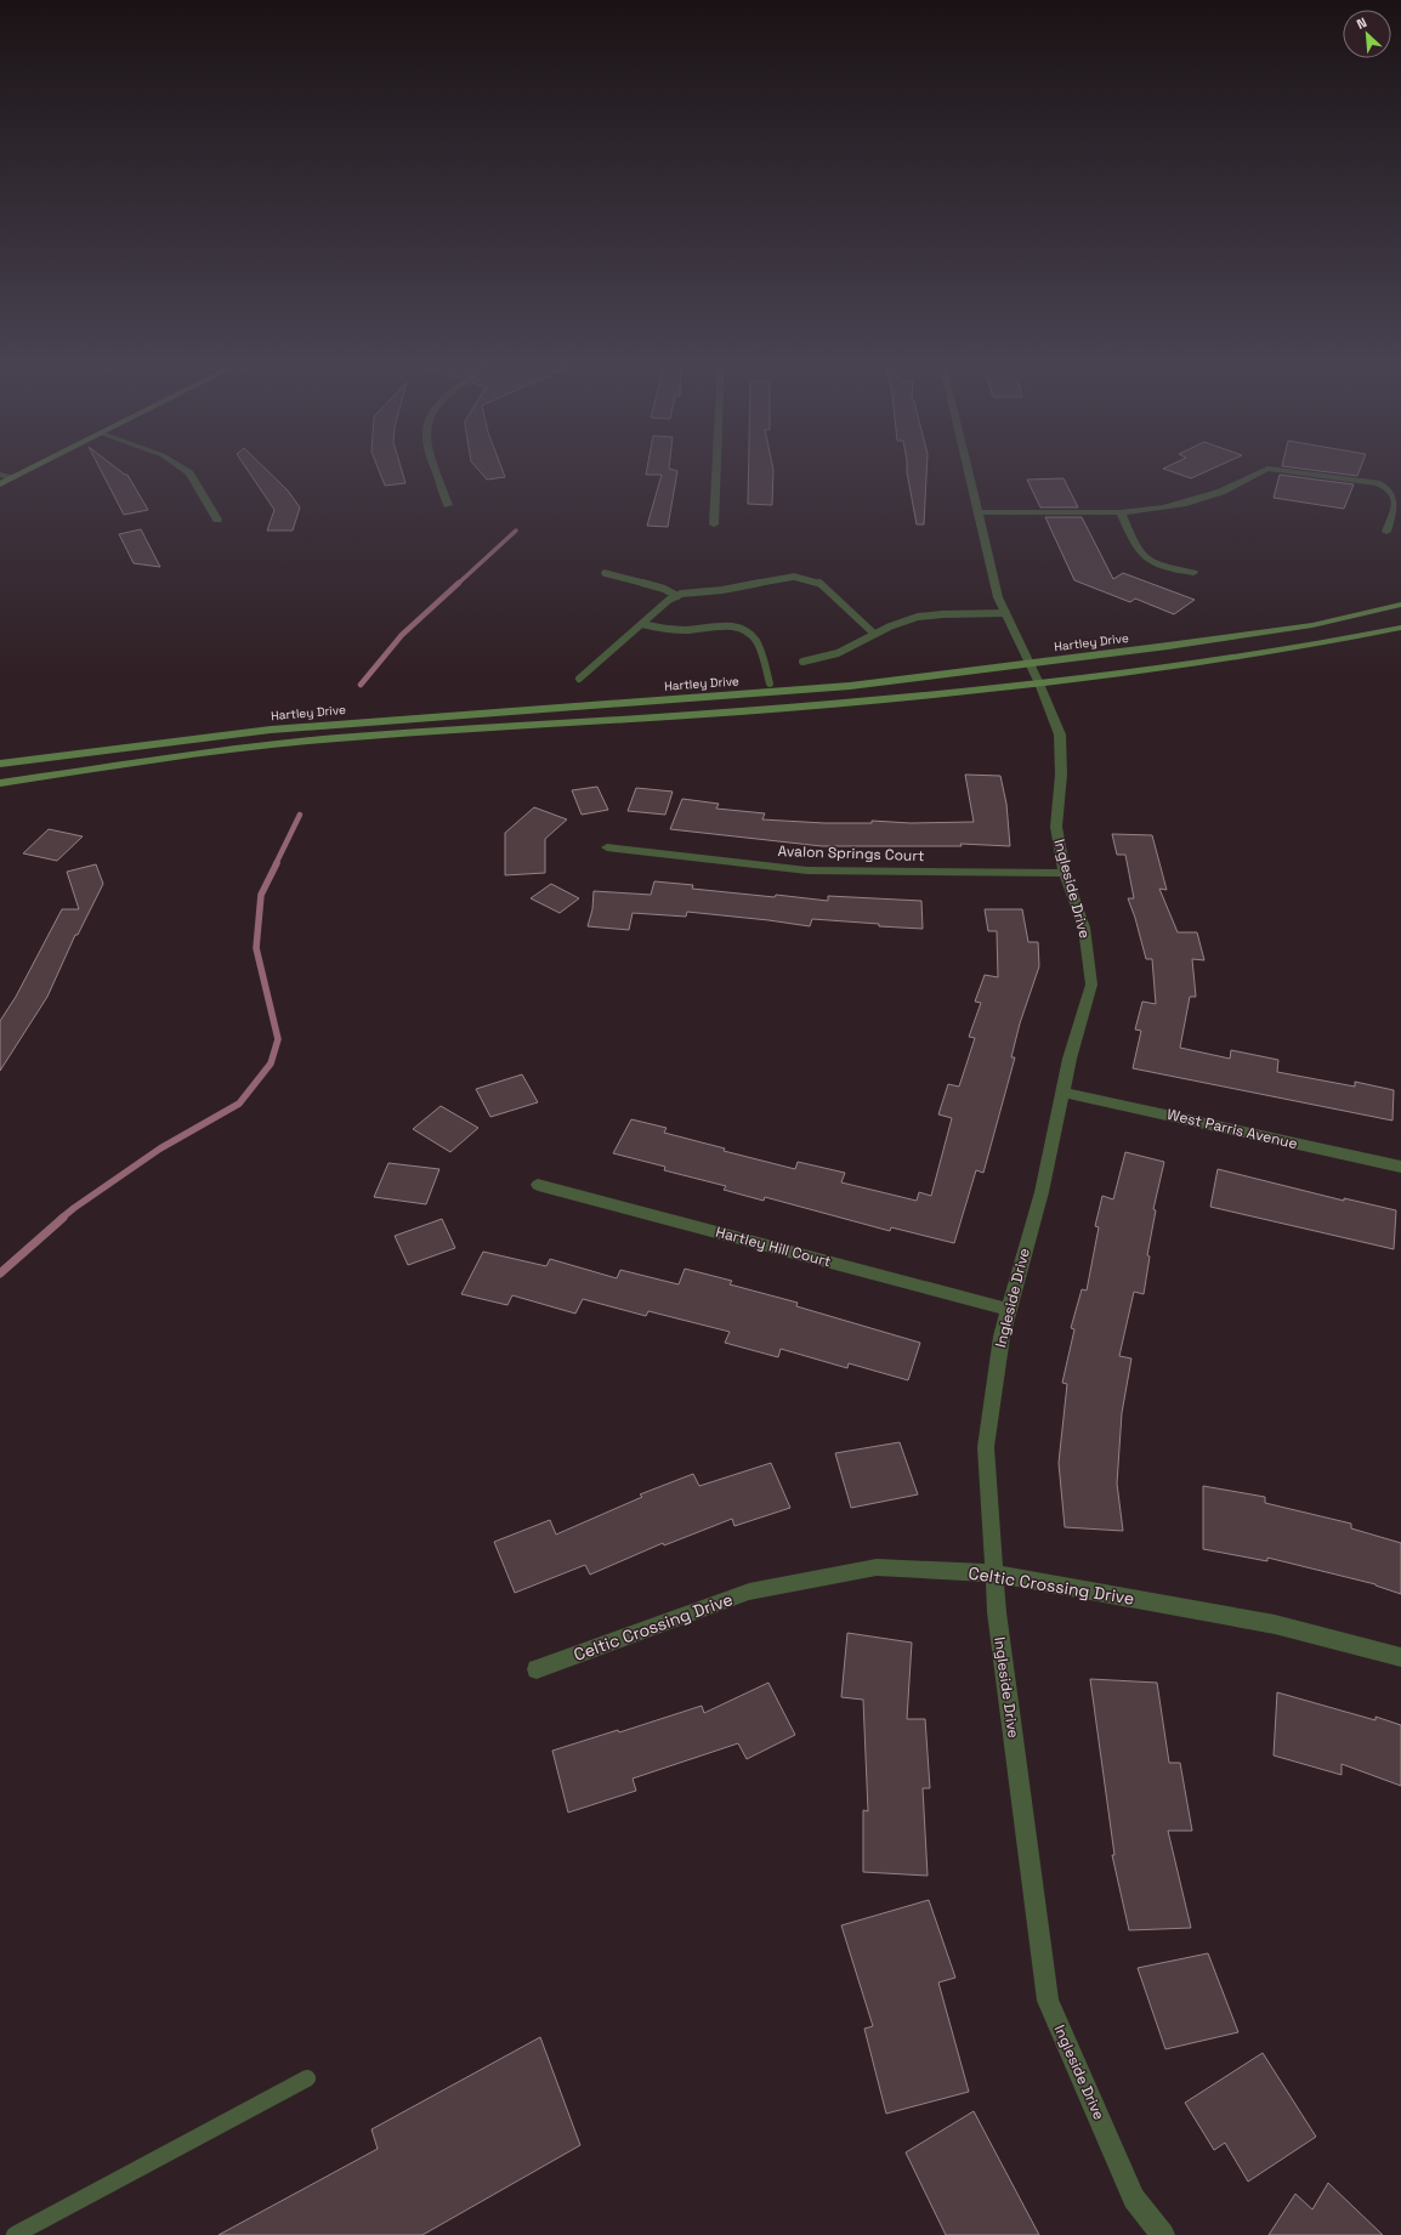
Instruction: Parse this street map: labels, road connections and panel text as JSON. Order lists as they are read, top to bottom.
{
  "streets": {
    "street": [
      "Hartley Drive",
      "Avalon Springs Court",
      "Ingleside Drive",
      "West Parris Avenue",
      "Hartley Hill Court",
      "Celtic Crossing Drive"
    ]
  },
  "crossings": [
    ["Hartley Drive", "Ingleside Drive"],
    ["Avalon Springs Court", "Ingleside Drive"],
    ["Ingleside Drive", "West Parris Avenue"],
    ["Ingleside Drive", "Hartley Hill Court"],
    ["Ingleside Drive", "Celtic Crossing Drive"]
  ],
  "north": "top left"
}
